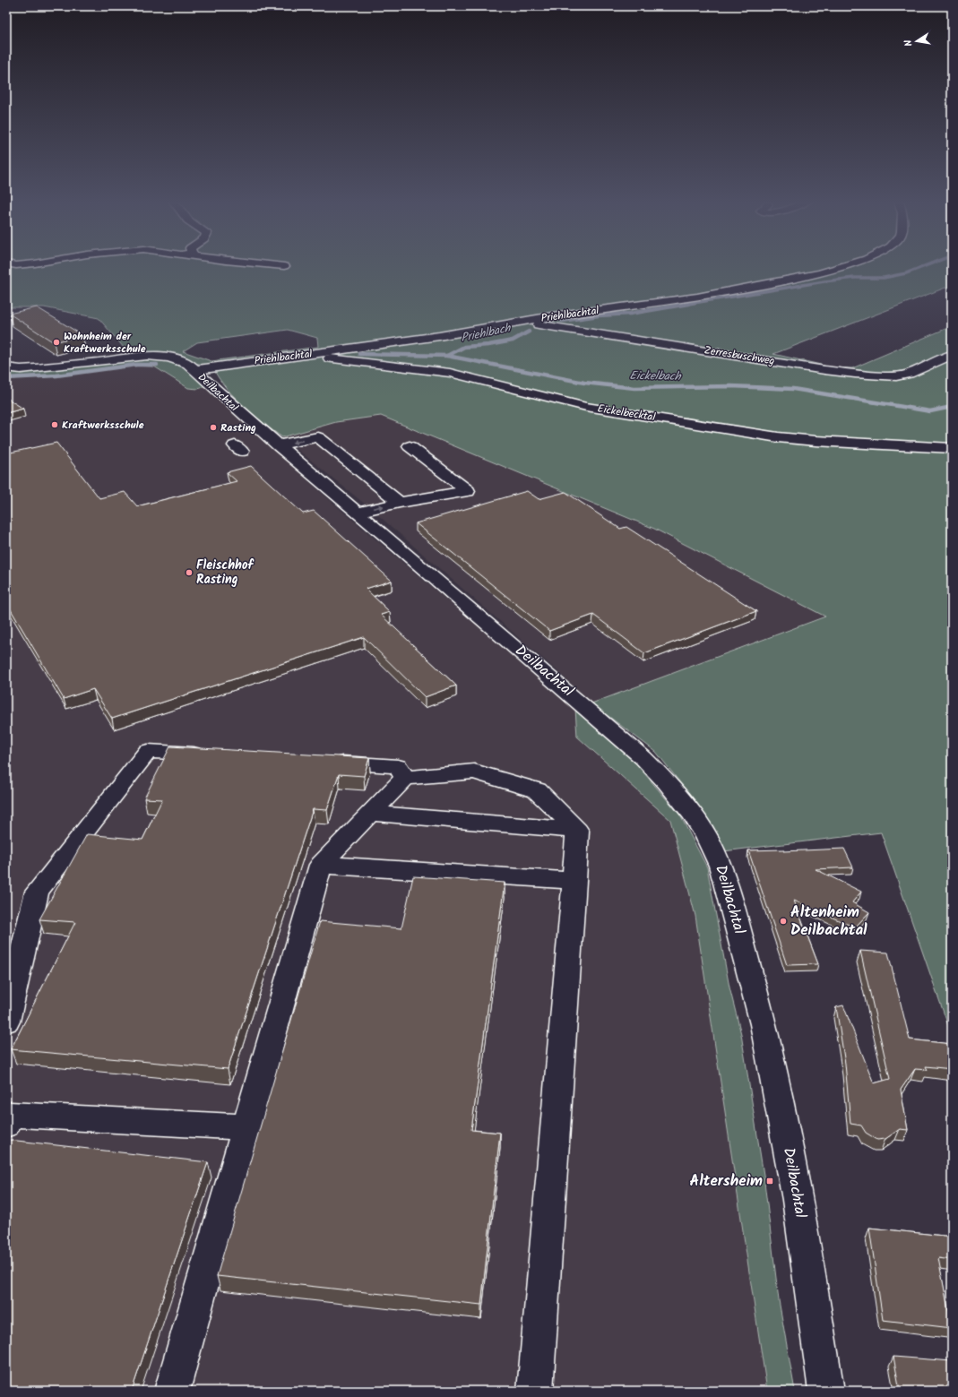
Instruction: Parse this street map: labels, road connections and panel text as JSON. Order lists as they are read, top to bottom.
{
  "streets": {
    "street": [
      "Priehlbachtal",
      "Zerresbuschweg",
      "Deilbachtal",
      "Eickelbecktal"
    ]
  },
  "crossings": [
    ["Priehlbachtal", "Zerresbuschweg"],
    ["Priehlbachtal", "Deilbachtal"],
    ["Priehlbachtal", "Eickelbecktal"]
  ],
  "water": ["Priehlbach", "Eickelbach"],
  "places": {
    "other": [
      "Wohnheim der Kraftwerksschule",
      "Kraftwerksschule",
      "Rasting",
      "Fleischhof Rasting",
      "Altenheim Deilbachtal"
    ],
    "transit": ["Altersheim"]
  },
  "north": "left"
}
